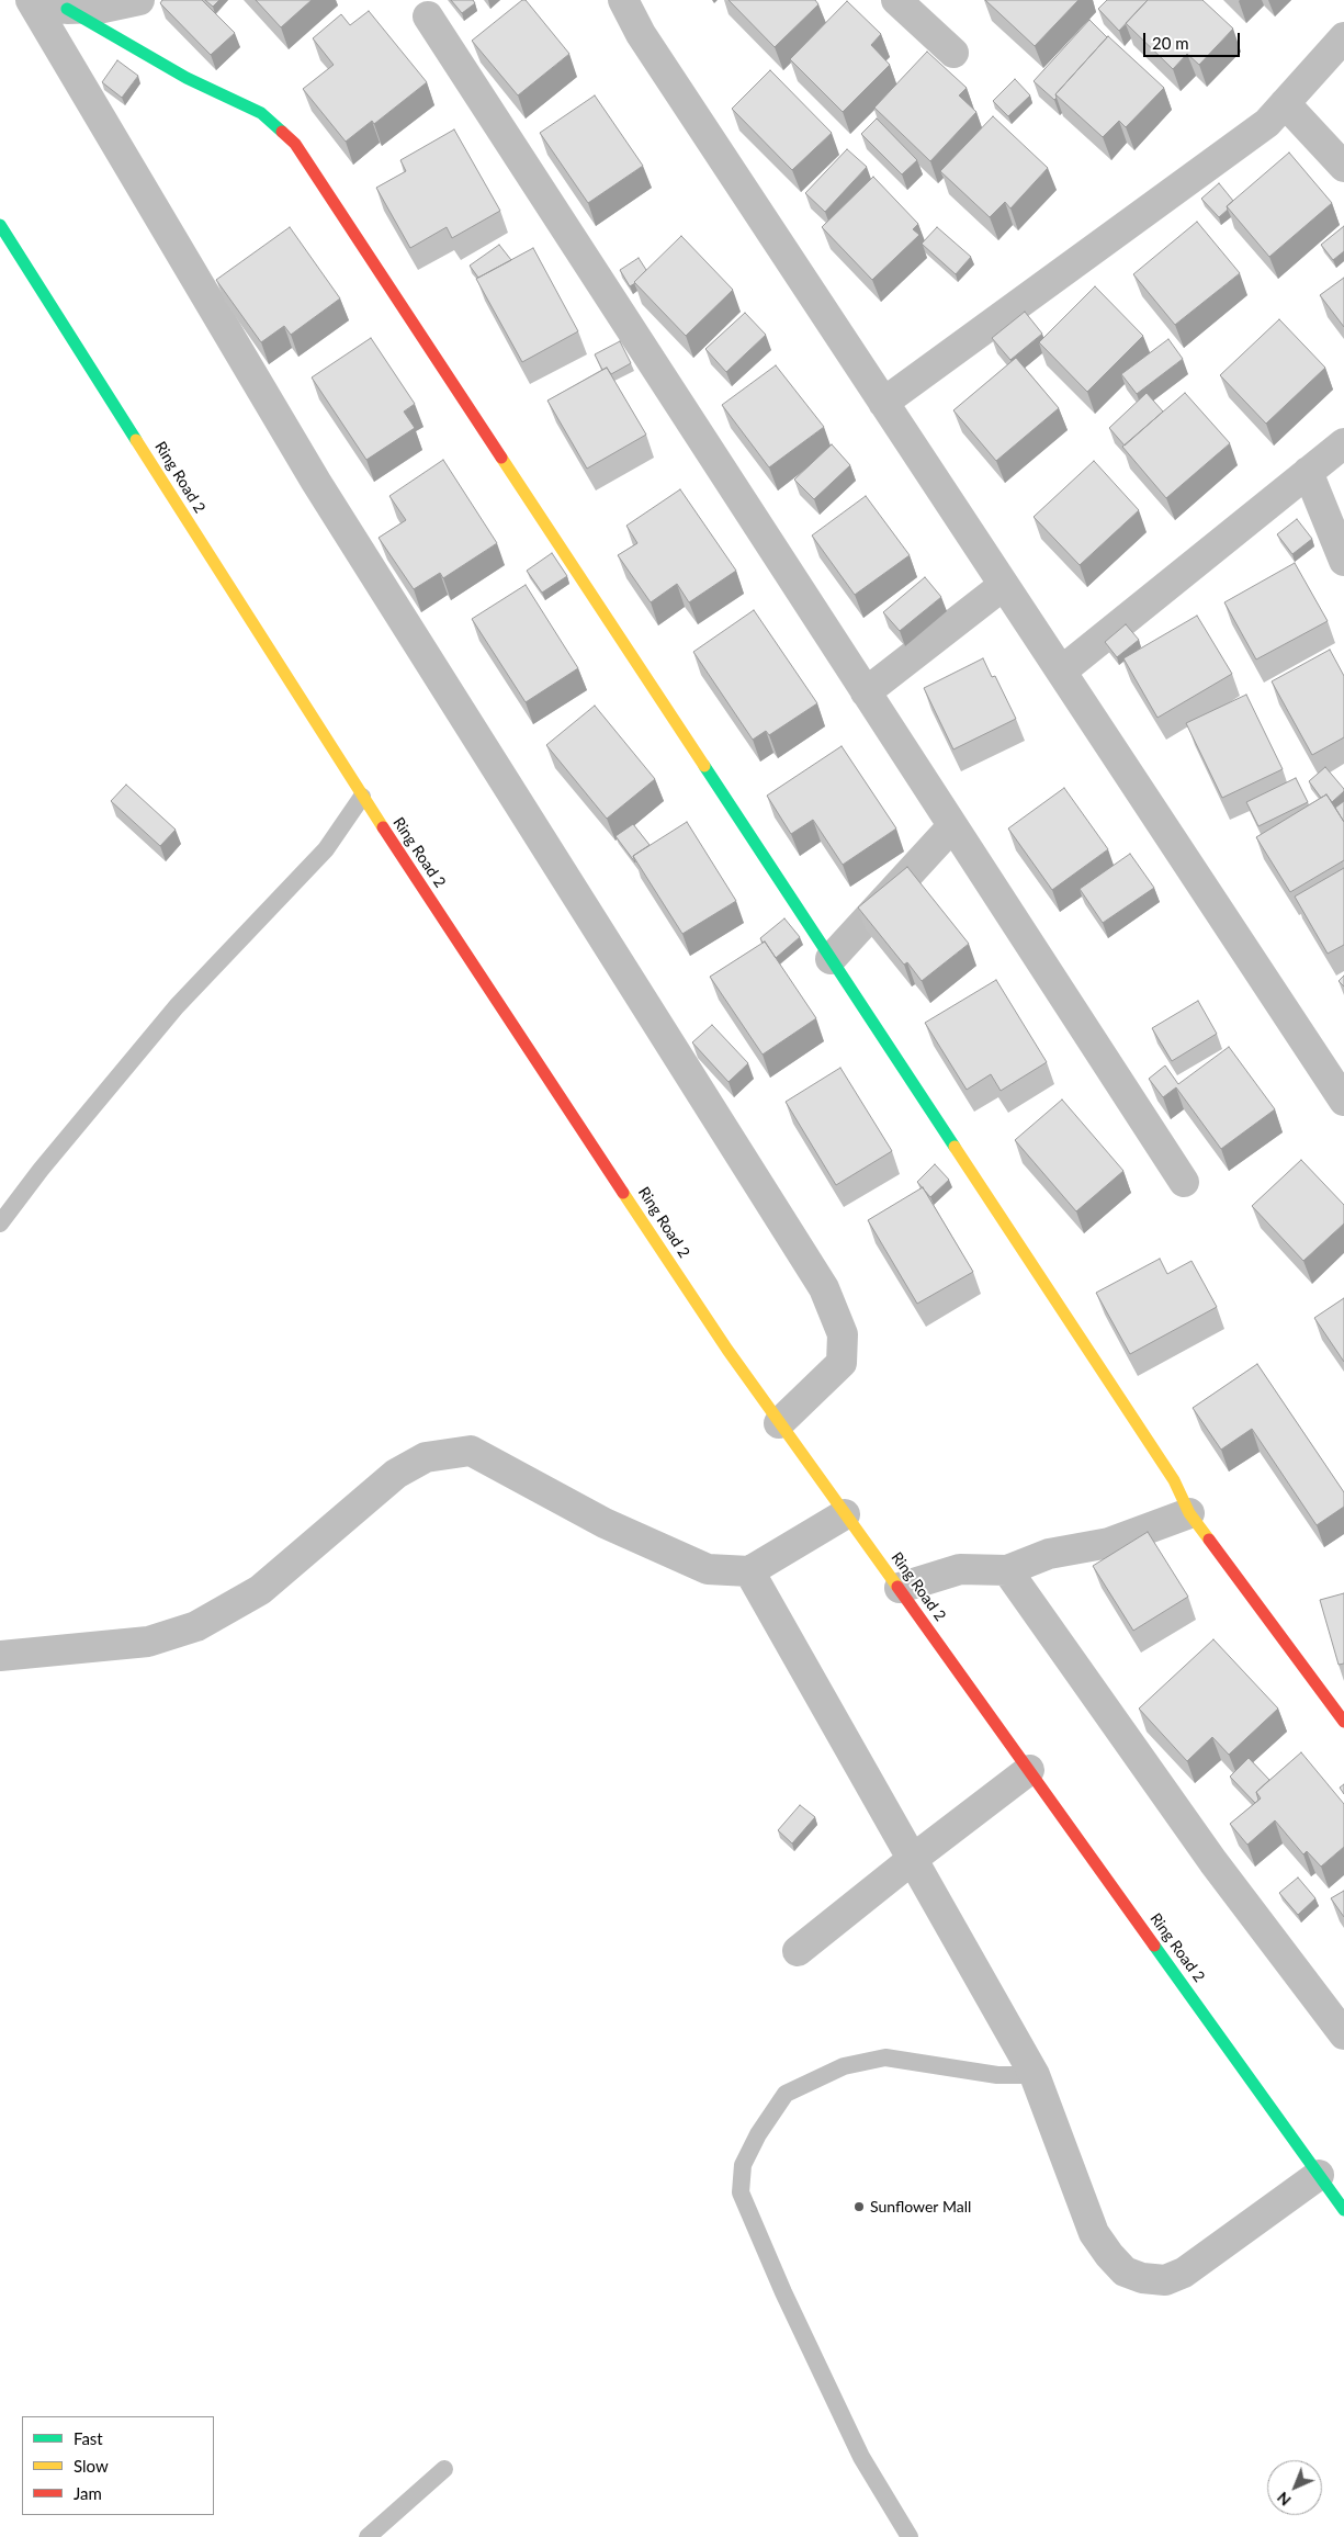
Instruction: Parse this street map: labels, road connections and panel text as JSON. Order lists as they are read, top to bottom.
{
  "streets": {
    "main road": ["Ring Road 2"]
  },
  "places": ["Sunflower Mall"],
  "legend": ["Fast", "Slow", "Jam"],
  "scale_bar": "20 m",
  "north": "bottom left"
}
